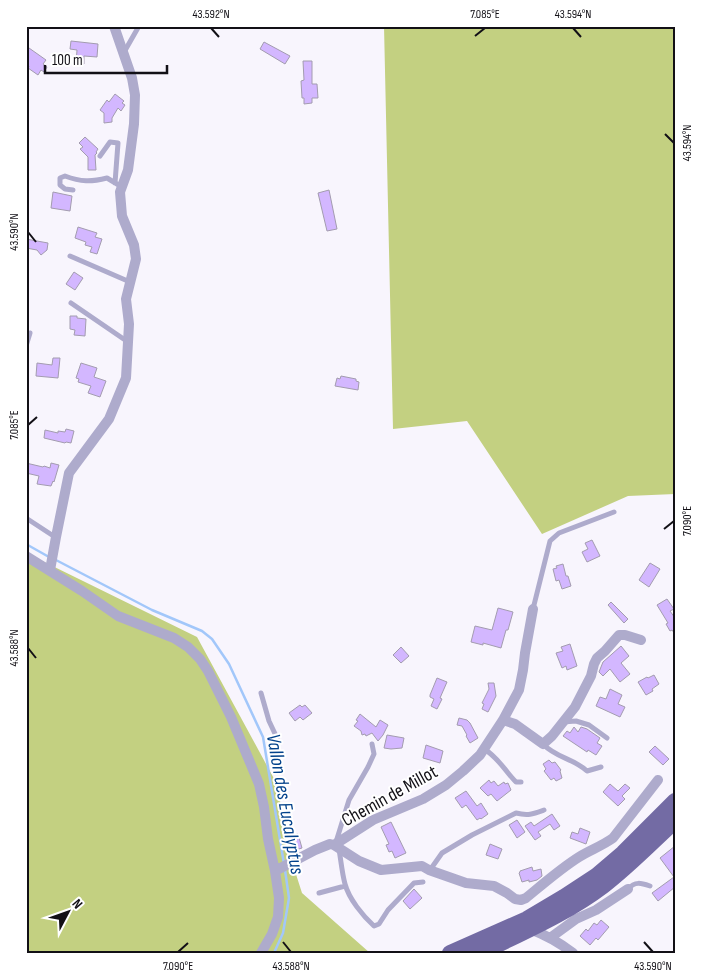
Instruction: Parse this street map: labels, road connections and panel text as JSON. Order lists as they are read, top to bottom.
{
  "streets": {
    "street": ["Chemin de Millot"]
  },
  "water": ["Vallon des Eucalyptus"],
  "scale_bar": "100 m",
  "north": "top right",
  "coordinates": [
    "43.592°N",
    "7.085°E",
    "43.594°N",
    "43.590°N",
    "7.090°E",
    "43.588°N"
  ]
}
